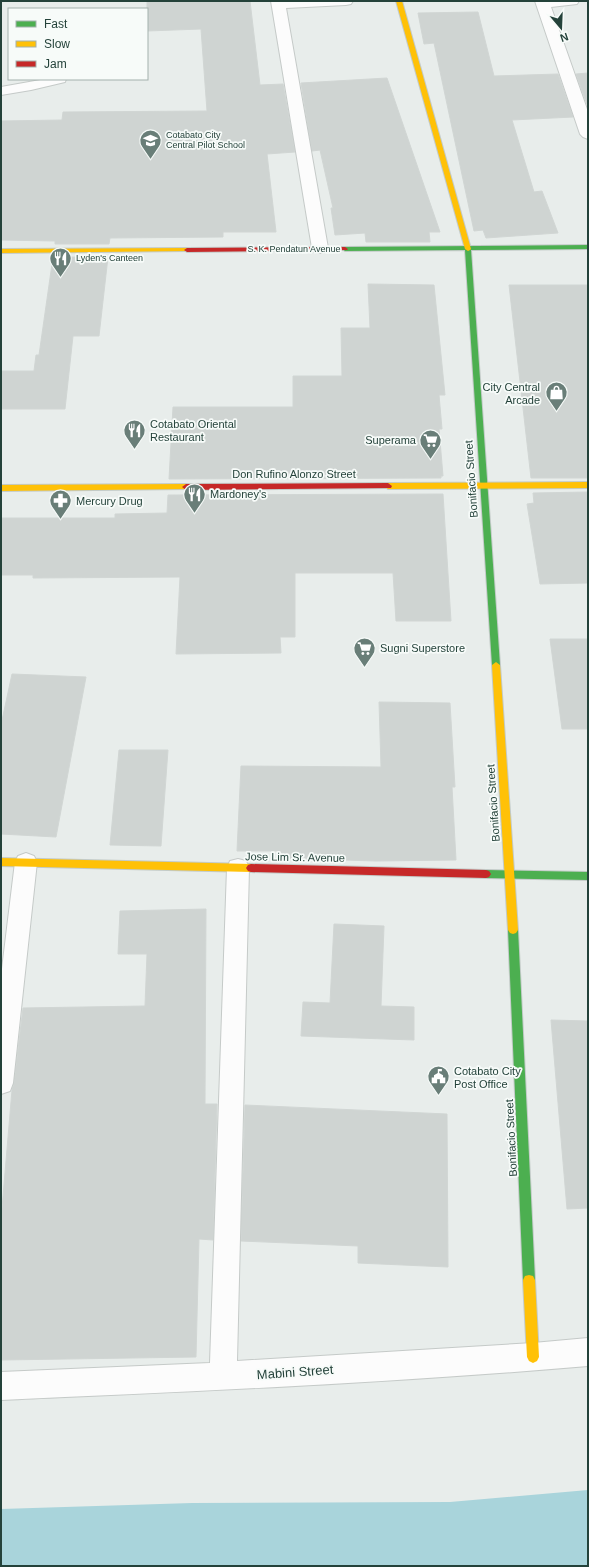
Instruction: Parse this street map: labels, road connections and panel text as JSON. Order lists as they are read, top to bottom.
{
  "streets": {
    "street": [
      "S. K. Pendatun Avenue",
      "Don Rufino Alonzo Street",
      "Bonifacio Street",
      "Jose Lim Sr. Avenue",
      "Mabini Street"
    ]
  },
  "crossings": [
    ["S. K. Pendatun Avenue", "Bonifacio Street"],
    ["Don Rufino Alonzo Street", "Bonifacio Street"],
    ["Bonifacio Street", "Jose Lim Sr. Avenue"],
    ["Bonifacio Street", "Mabini Street"]
  ],
  "places": {
    "school or university": ["Cotabato City Central Pilot School"],
    "restaurant": ["Lyden's Canteen", "Cotabato Oriental Restaurant", "Mardoney's"],
    "shop": ["City Central Arcade"],
    "supermarket": ["Superama", "Sugni Superstore"],
    "pharmacy": ["Mercury Drug"],
    "public building": ["Cotabato City Post Office"]
  },
  "legend": ["Fast", "Slow", "Jam"],
  "north": "bottom"
}
